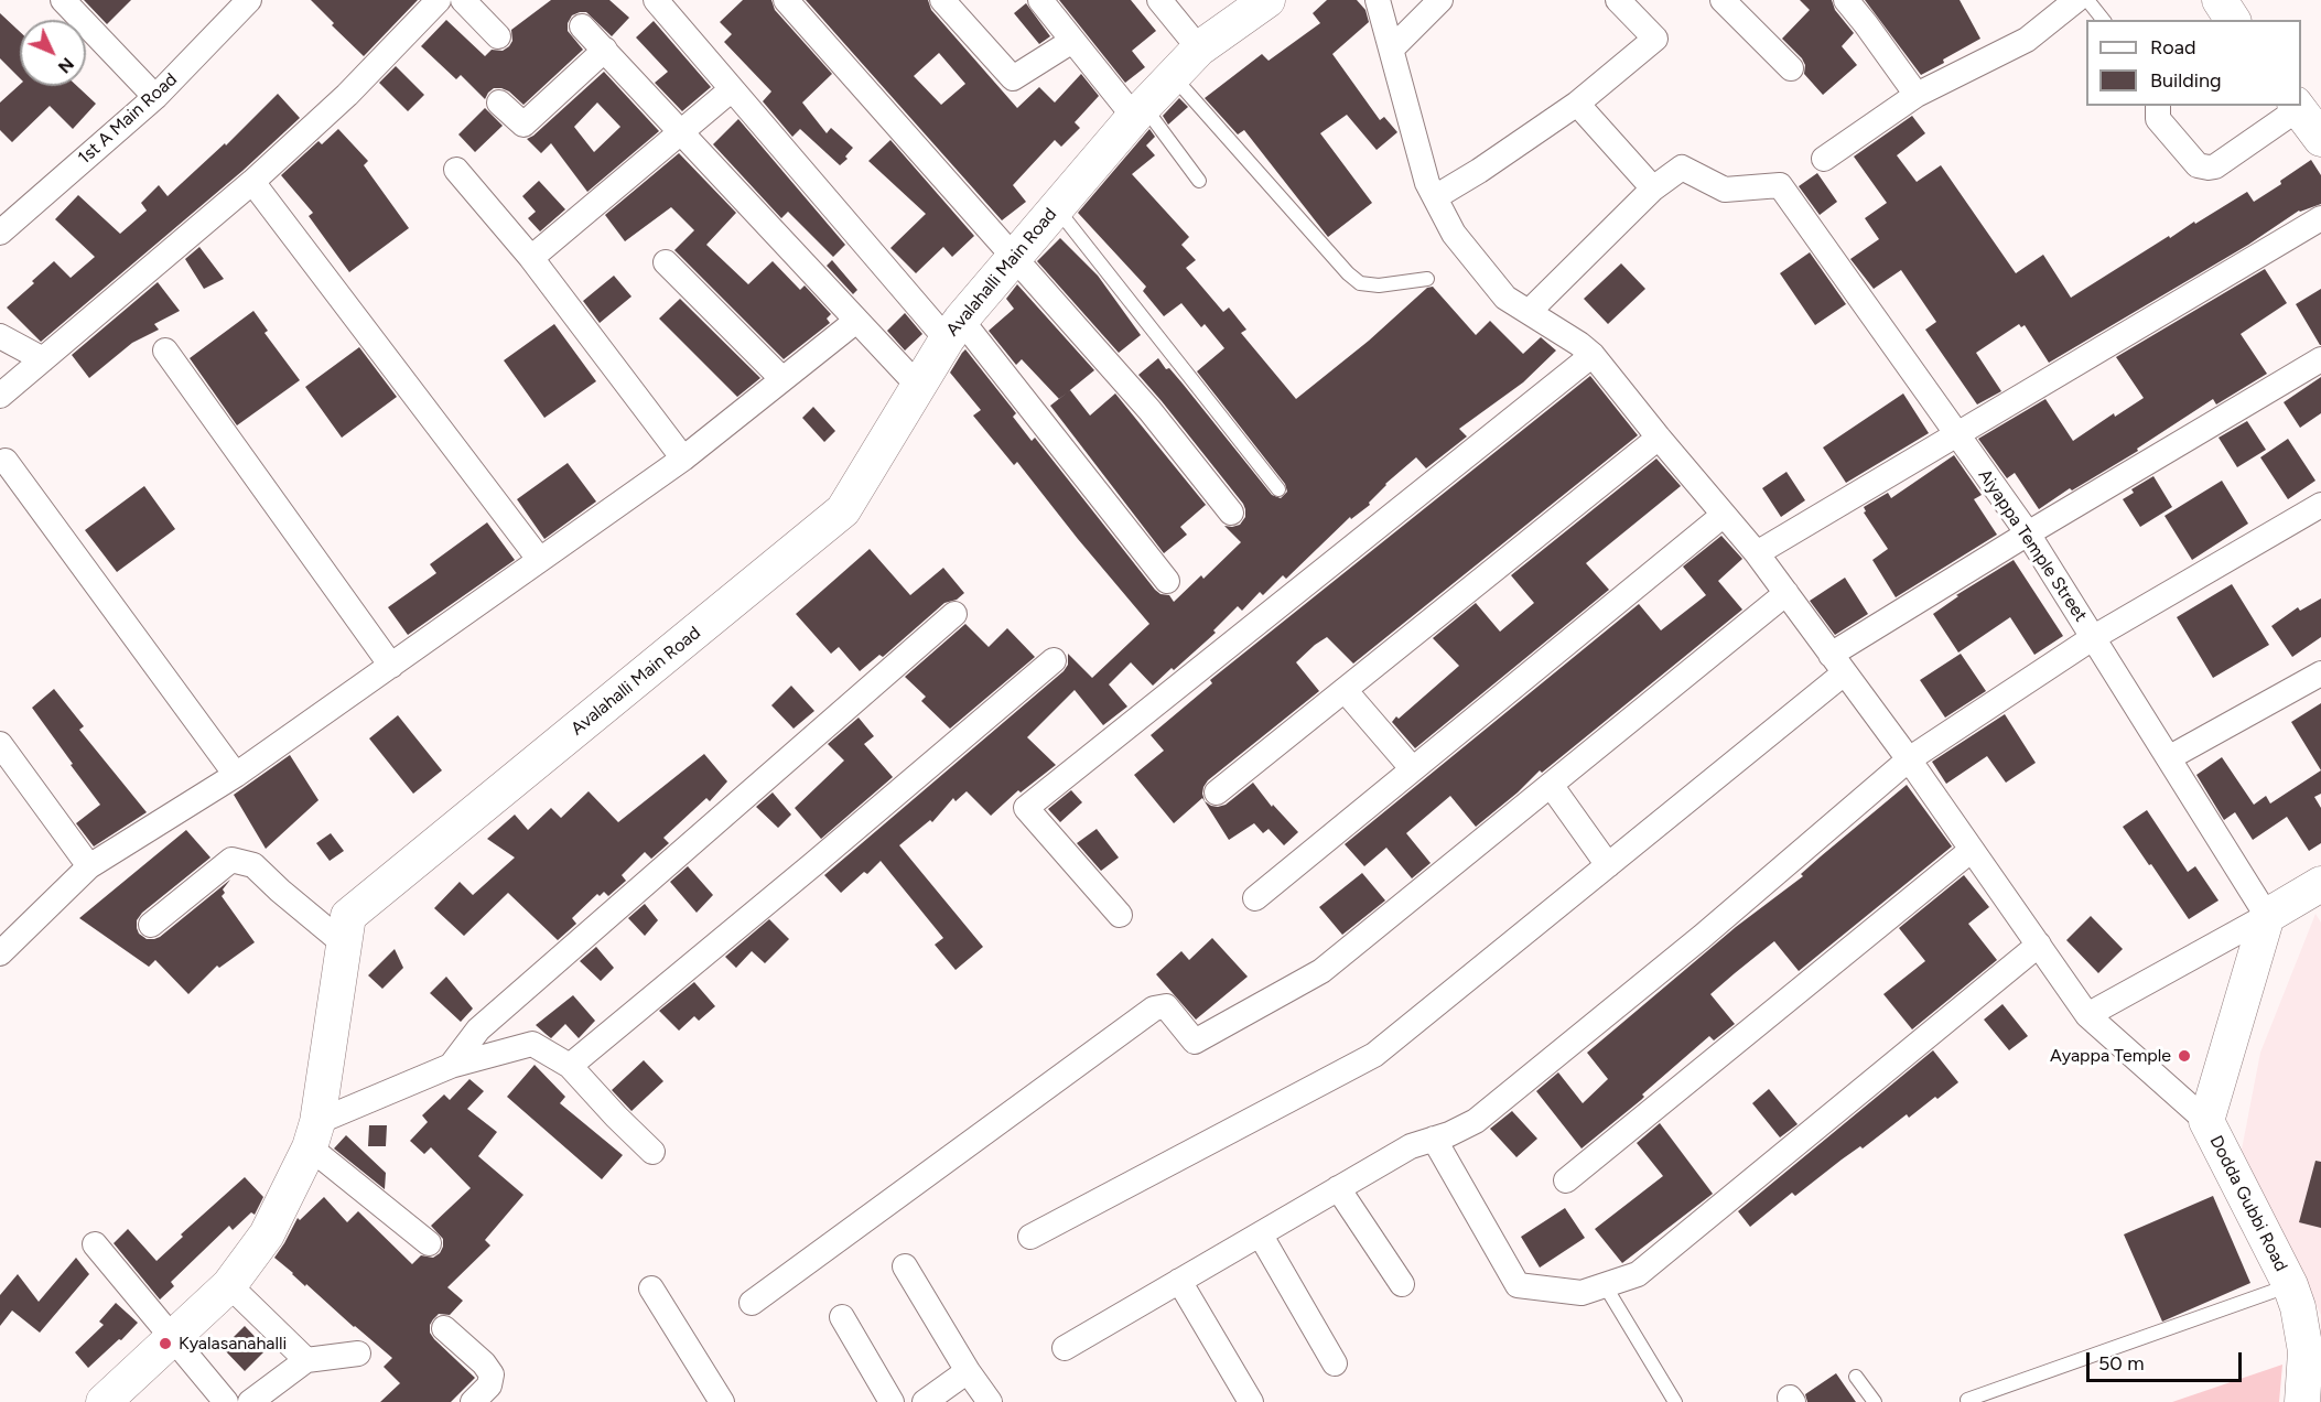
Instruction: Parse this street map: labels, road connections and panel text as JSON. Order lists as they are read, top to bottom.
{
  "streets": {
    "main road": ["Avalahalli Main Road", "Dodda Gubbi Road"],
    "street": ["1st A Main Road", "Aiyappa Temple Street"]
  },
  "crossings": [
    ["Aiyappa Temple Street", "Dodda Gubbi Road"]
  ],
  "places": ["Ayappa Temple", "Kyalasanahalli"],
  "legend": ["Road", "Building"],
  "scale_bar": "50 m",
  "north": "bottom right"
}
